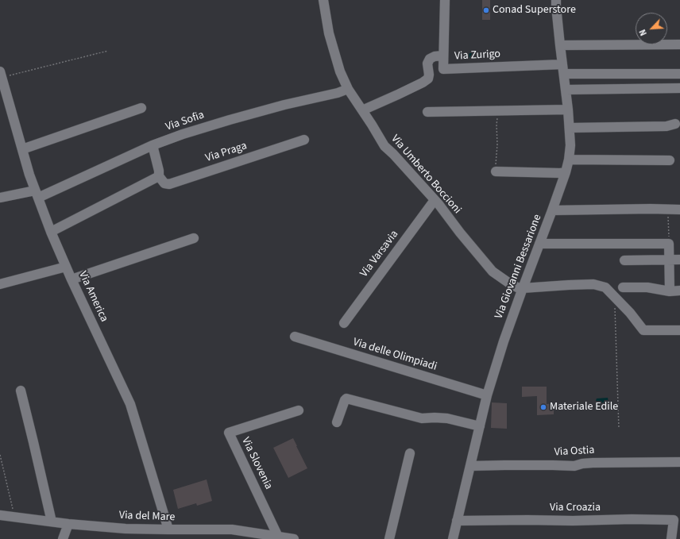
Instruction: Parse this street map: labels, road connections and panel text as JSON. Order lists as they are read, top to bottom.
{
  "streets": {
    "street": [
      "Via Zurigo",
      "Via Sofia",
      "Via Praga",
      "Via Umberto Boccioni",
      "Via Varsavia",
      "Via Giovanni Bessarione",
      "Via America",
      "Via delle Olimpiadi",
      "Via Ostia",
      "Via Slovenia",
      "Via Croazia",
      "Via del Mare"
    ]
  },
  "crossings": [
    ["Via Zurigo", "Via Giovanni Bessarione"],
    ["Via Sofia", "Via Umberto Boccioni"],
    ["Via Sofia", "Via America"],
    ["Via Umberto Boccioni", "Via Varsavia"],
    ["Via Umberto Boccioni", "Via Giovanni Bessarione"],
    ["Via Giovanni Bessarione", "Via delle Olimpiadi"],
    ["Via Giovanni Bessarione", "Via Ostia"],
    ["Via Giovanni Bessarione", "Via Croazia"],
    ["Via America", "Via del Mare"],
    ["Via Slovenia", "Via del Mare"]
  ],
  "places": ["Conad Superstore", "Materiale Edile"],
  "north": "bottom left"
}
